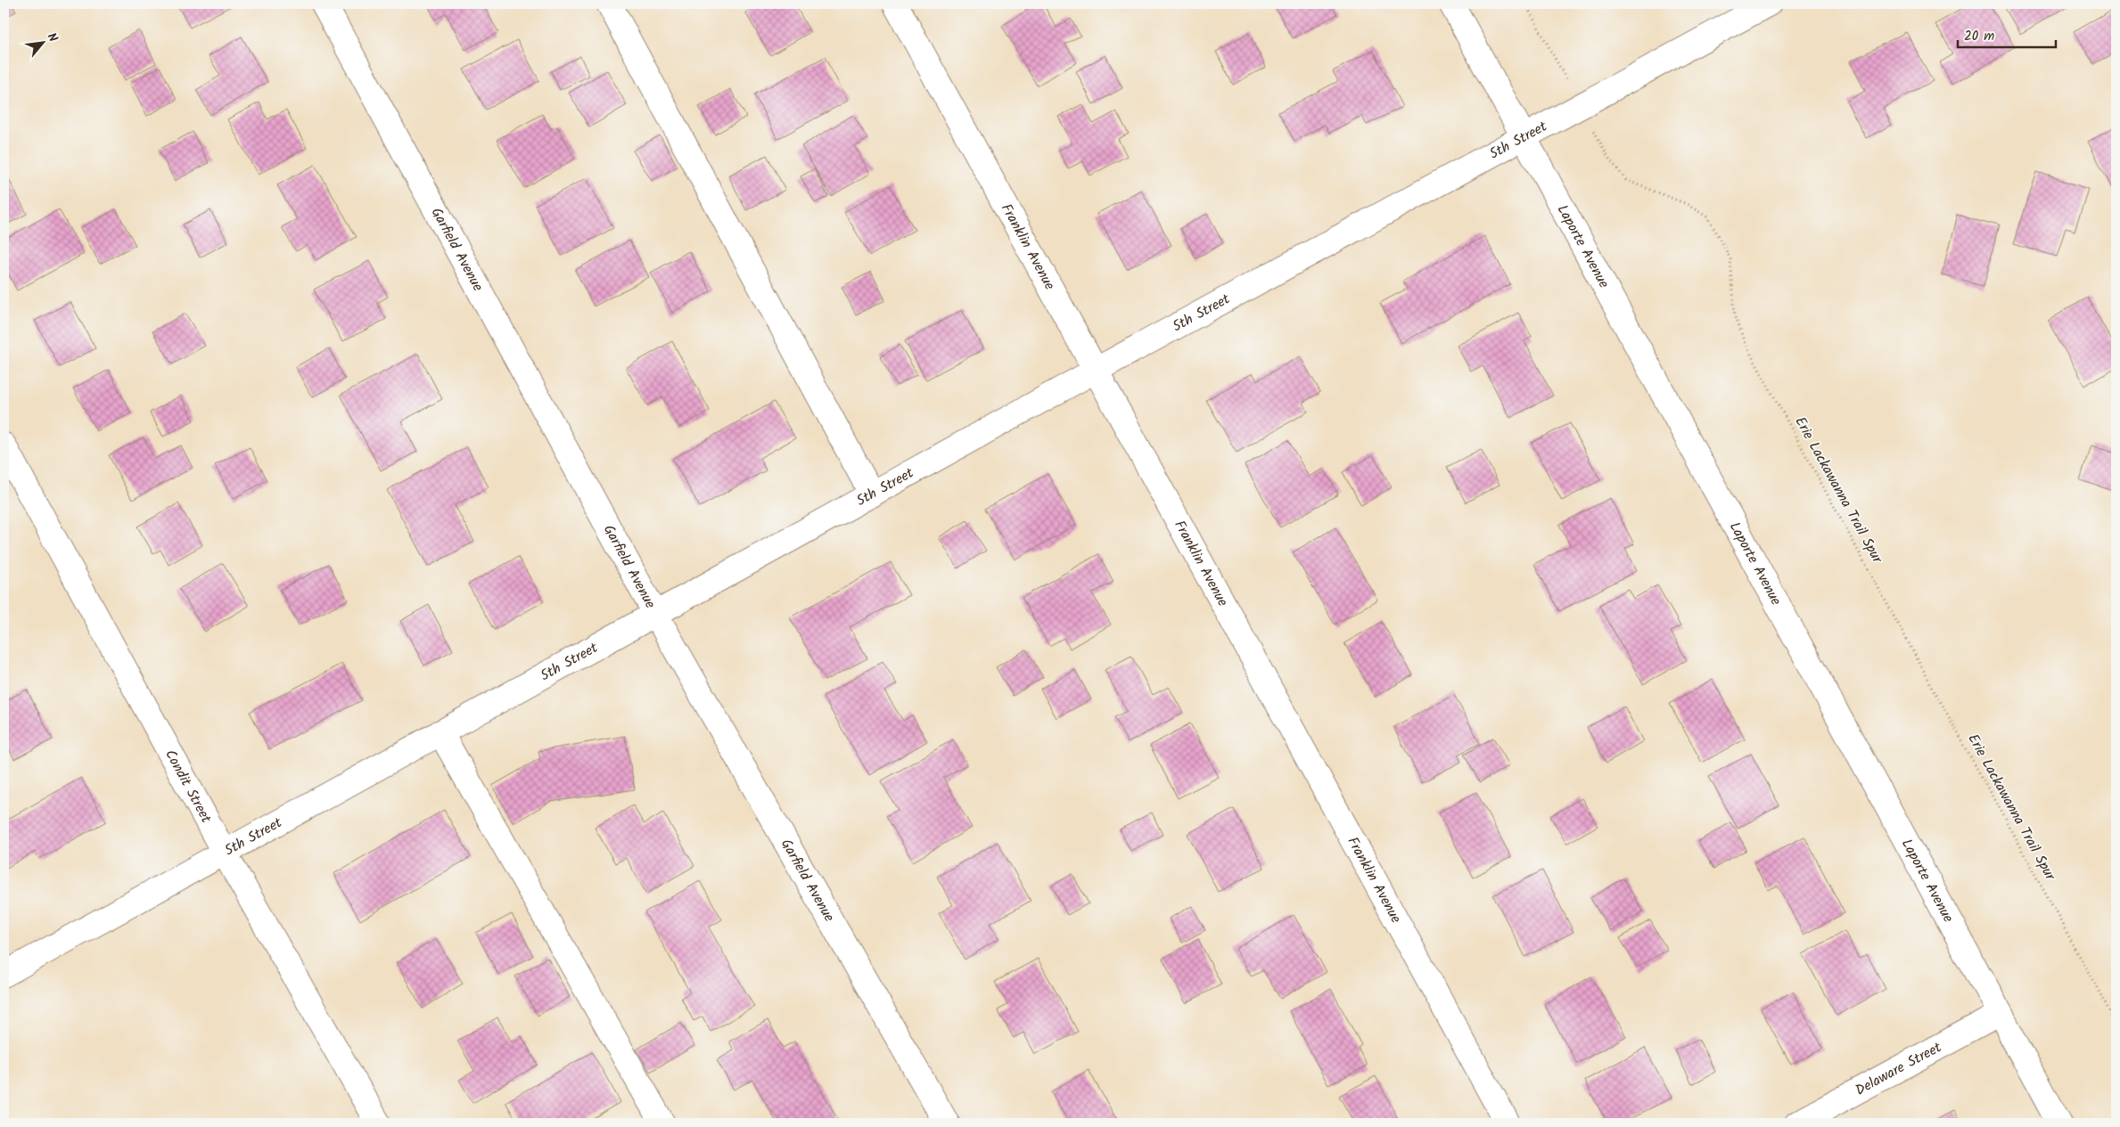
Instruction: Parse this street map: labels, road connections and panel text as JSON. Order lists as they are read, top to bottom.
{
  "streets": {
    "street": [
      "5th Street",
      "Franklin Avenue",
      "Laporte Avenue",
      "Garfield Avenue",
      "Condit Street",
      "Delaware Street"
    ],
    "path": ["Erie Lackawanna Trail Spur"]
  },
  "crossings": [
    ["5th Street", "Franklin Avenue"],
    ["5th Street", "Laporte Avenue"],
    ["5th Street", "Garfield Avenue"],
    ["5th Street", "Erie Lackawanna Trail Spur"],
    ["5th Street", "Condit Street"],
    ["Laporte Avenue", "Delaware Street"]
  ],
  "scale_bar": "20 m",
  "north": "top right"
}
